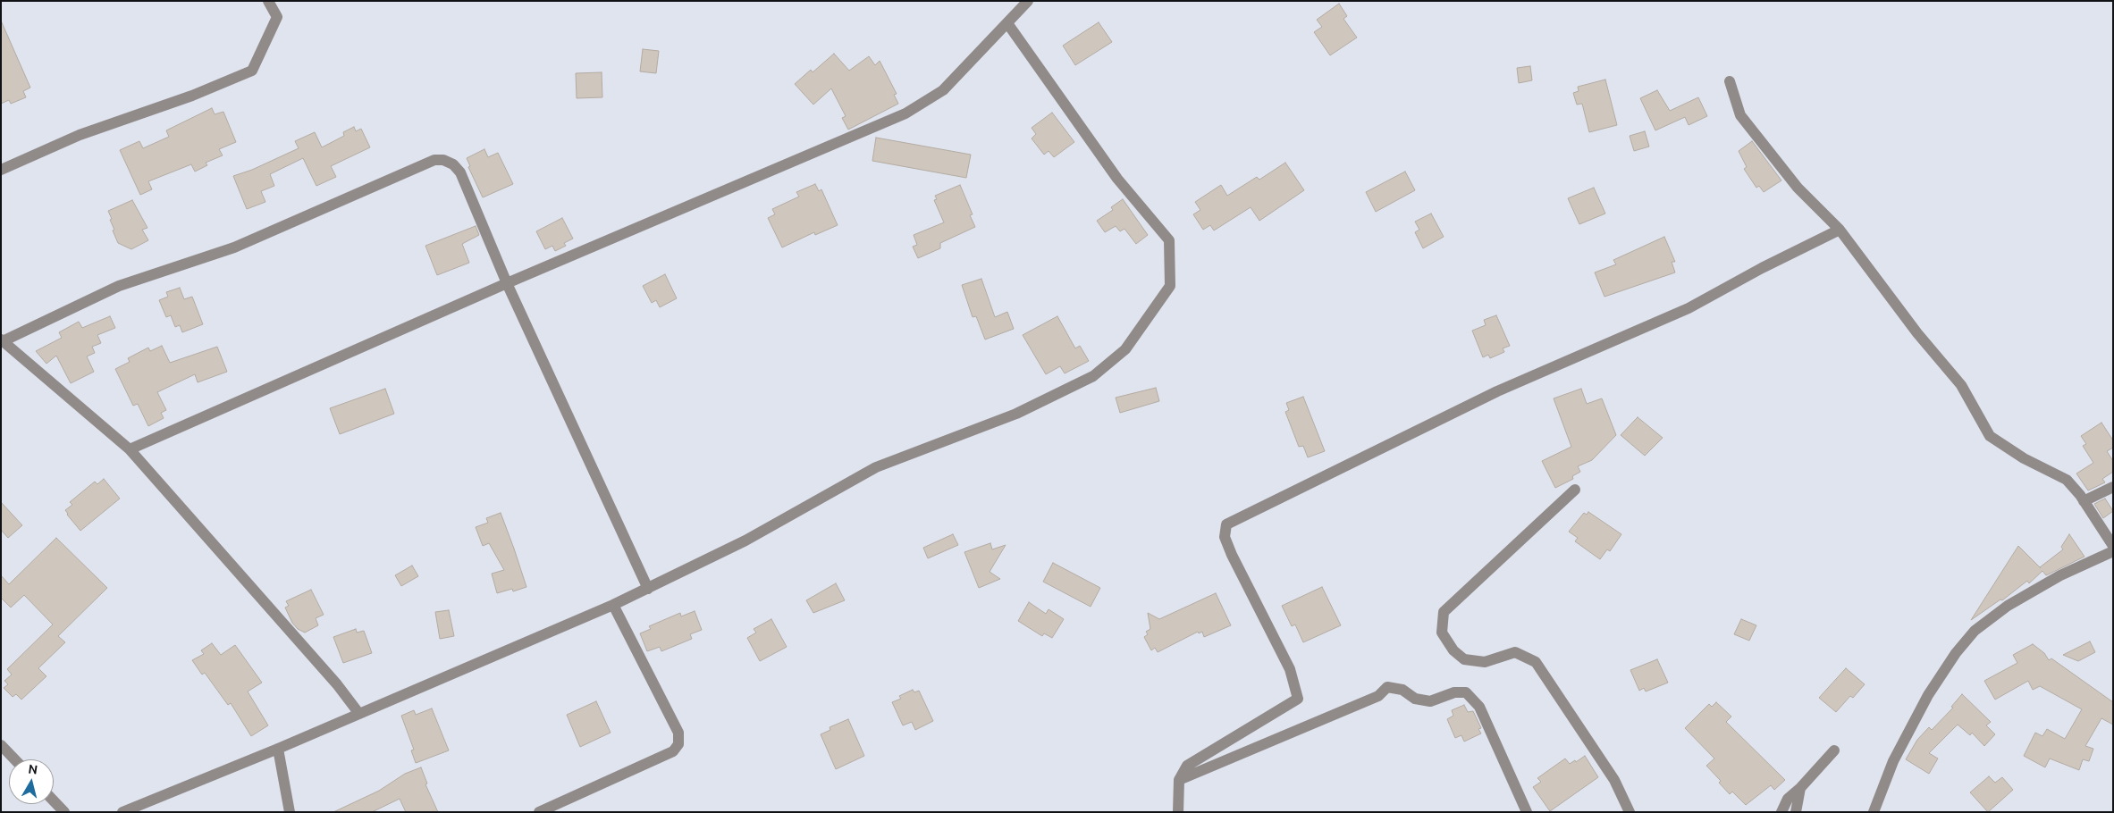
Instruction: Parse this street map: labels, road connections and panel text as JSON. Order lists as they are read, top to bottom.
{
  "north": "top"
}
